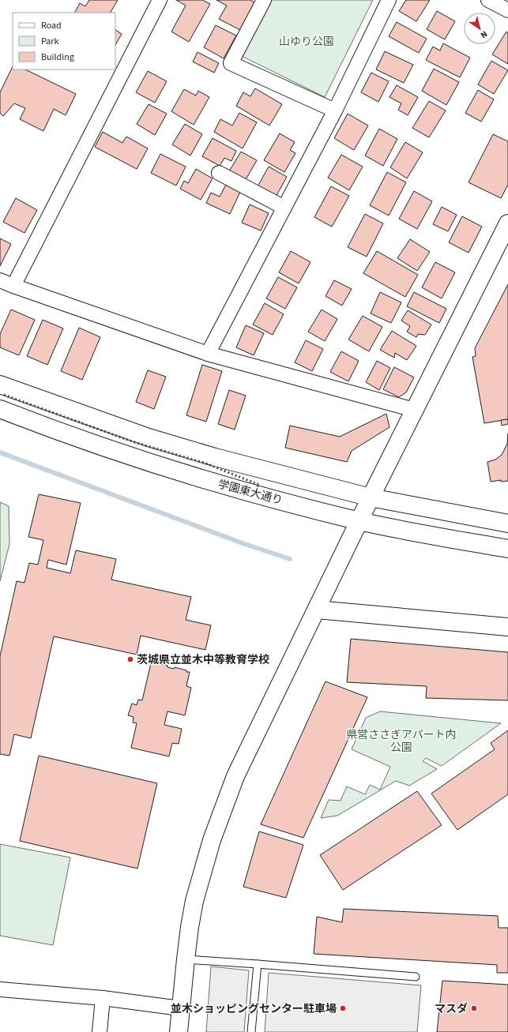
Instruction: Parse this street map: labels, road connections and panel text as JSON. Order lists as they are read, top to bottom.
{
  "streets": {
    "street": ["学園東大通り"]
  },
  "parks": ["山ゆり公園", "県営ささぎアパート内 公園"],
  "places": ["茨城県立並木中等教育学校", "並木ショッピングセンター駐車場", "マスダ"],
  "legend": ["Road", "Park", "Building"],
  "north": "bottom right"
}
